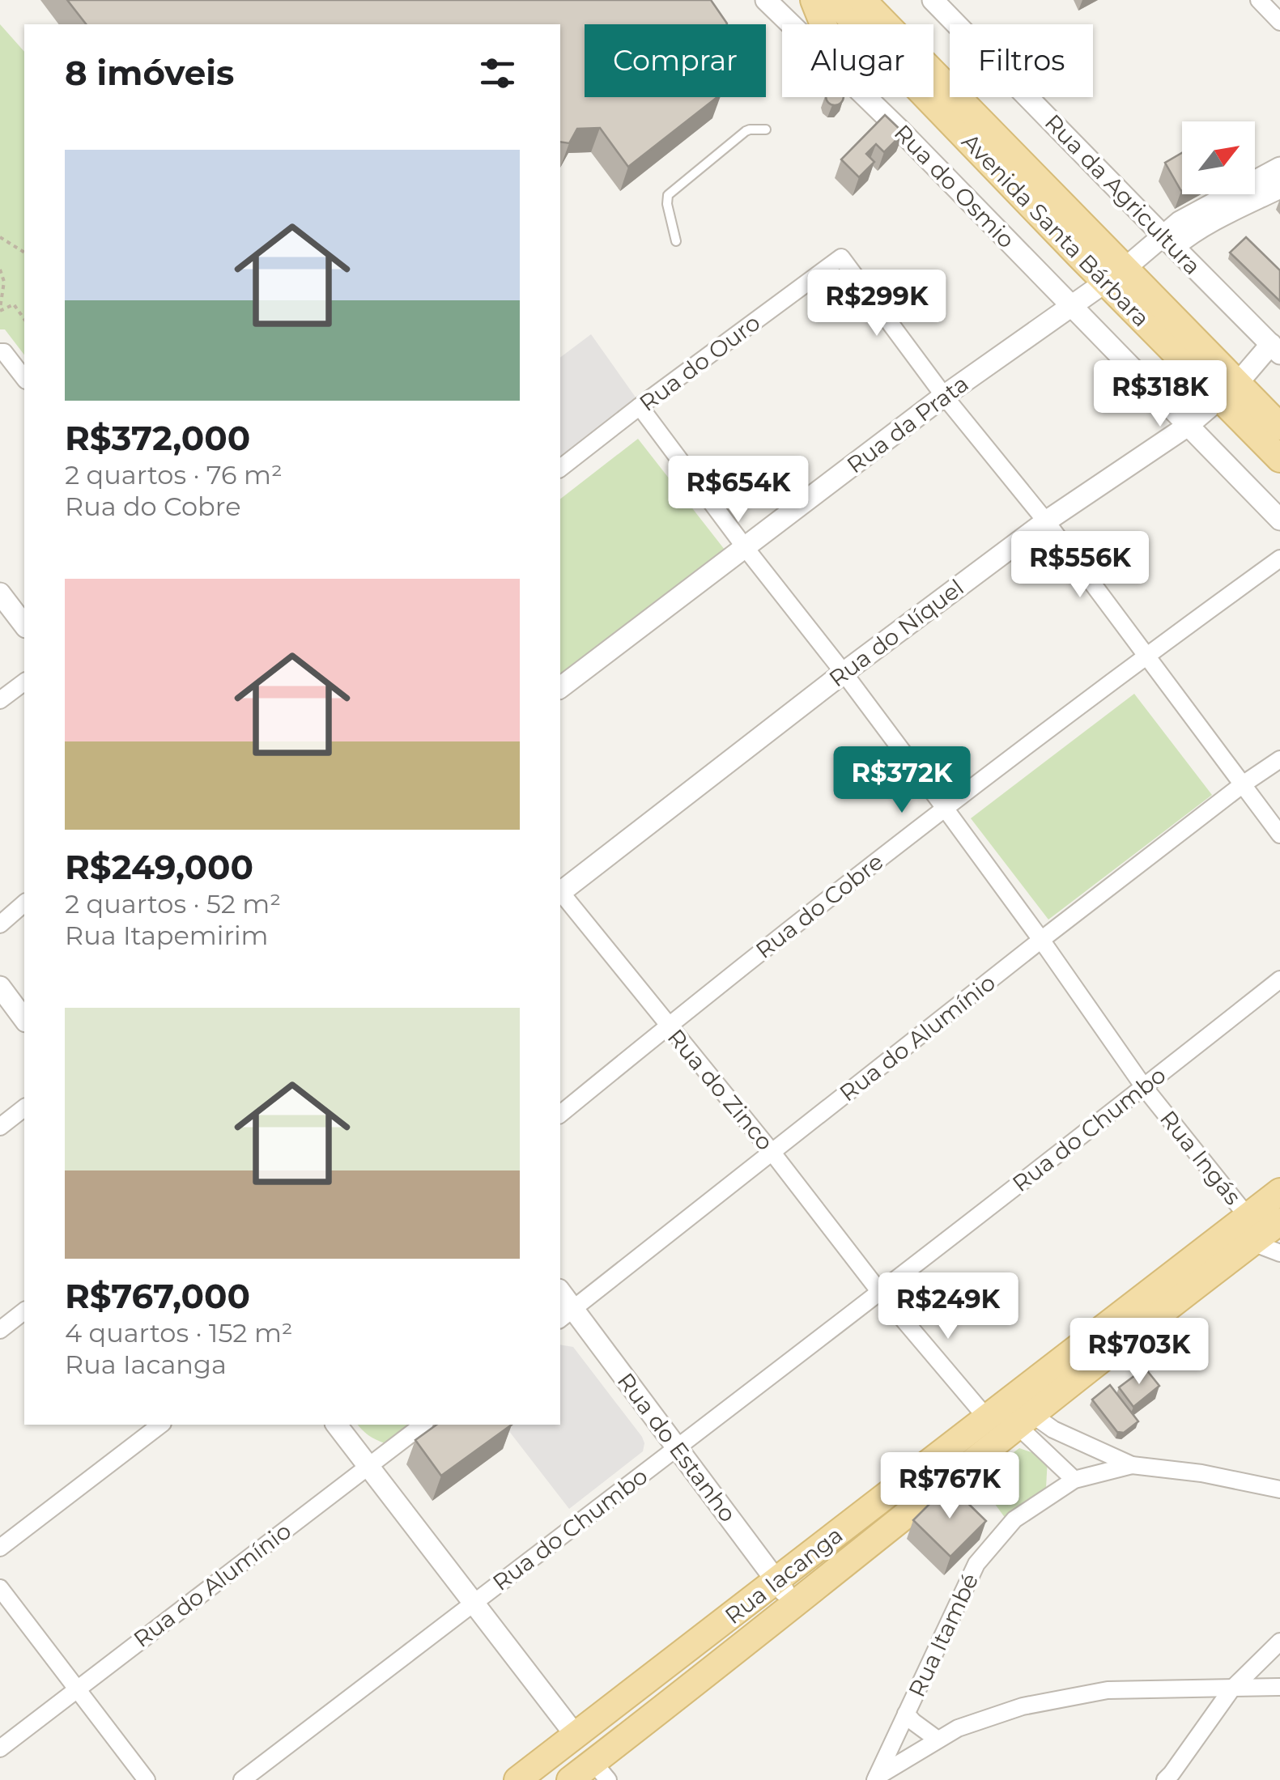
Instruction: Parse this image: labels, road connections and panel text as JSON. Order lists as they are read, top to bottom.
{
  "streets": {
    "main road": ["Avenida Santa Bárbara", "Rua Iacanga"],
    "street": [
      "Rua do Osmio",
      "Rua da Agricultura",
      "Rua do Ouro",
      "Rua da Prata",
      "Rua do Níquel",
      "Rua do Cobre",
      "Rua do Alumínio",
      "Rua do Zinco",
      "Rua do Chumbo",
      "Rua Ingás",
      "Rua do Estanho",
      "Rua Itambé"
    ]
  },
  "crossings": [
    ["Rua do Osmio", "Rua da Prata"],
    ["Rua do Osmio", "Rua do Níquel"],
    ["Rua da Agricultura", "Rua da Prata"],
    ["Rua da Agricultura", "Rua do Níquel"],
    ["Avenida Santa Bárbara", "Rua da Prata"],
    ["Avenida Santa Bárbara", "Rua do Níquel"],
    ["Rua do Ouro", "Rua da Prata"],
    ["Rua do Ouro", "Rua Ingás"],
    ["Rua da Prata", "Rua Ingás"],
    ["Rua do Níquel", "Rua Ingás"],
    ["Rua do Cobre", "Rua do Zinco"],
    ["Rua do Cobre", "Rua Ingás"],
    ["Rua do Alumínio", "Rua do Zinco"],
    ["Rua do Alumínio", "Rua Ingás"],
    ["Rua do Alumínio", "Rua do Estanho"],
    ["Rua do Zinco", "Rua do Chumbo"],
    ["Rua do Zinco", "Rua Iacanga"],
    ["Rua do Chumbo", "Rua Ingás"],
    ["Rua do Chumbo", "Rua do Estanho"],
    ["Rua Ingás", "Rua Iacanga"],
    ["Rua do Estanho", "Rua Iacanga"]
  ],
  "north": "top right",
  "page": {
    "chip": ["Comprar", "Alugar", "Filtros"],
    "heading": "8 imóveis",
    "list": [
      {
        "name": "R$372,000",
        "note": "2 quartos · 76 m² · Rua do Cobre"
      },
      {
        "name": "R$249,000",
        "note": "2 quartos · 52 m² · Rua Itapemirim"
      },
      {
        "name": "R$767,000",
        "note": "4 quartos · 152 m² · Rua Iacanga"
      }
    ],
    "price": [
      "R$299K",
      "R$318K",
      "R$654K",
      "R$556K",
      "R$372K",
      "R$249K",
      "R$703K",
      "R$767K"
    ]
  }
}
